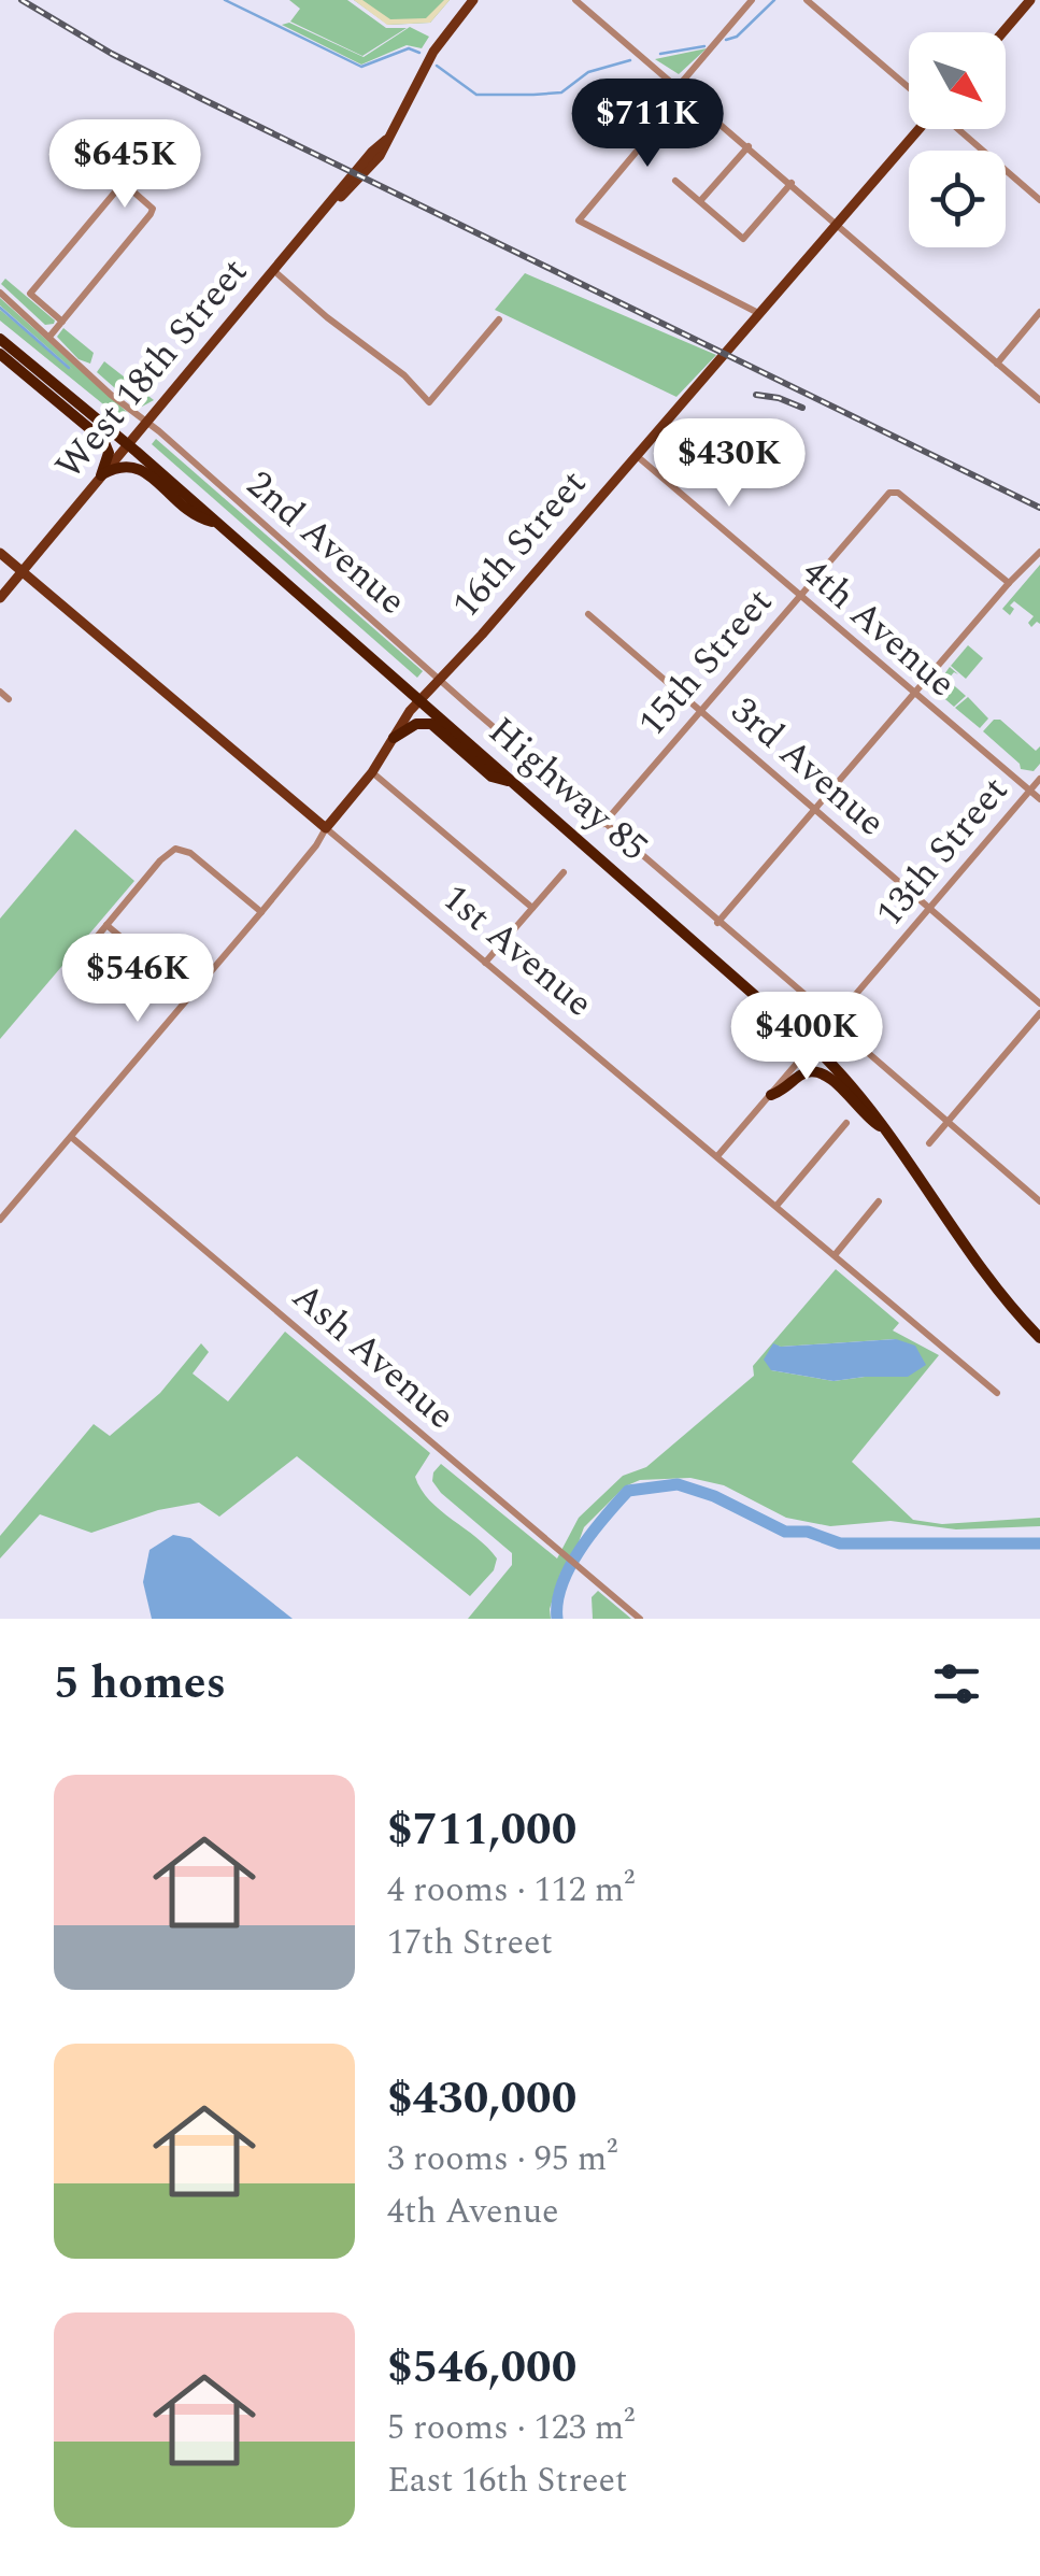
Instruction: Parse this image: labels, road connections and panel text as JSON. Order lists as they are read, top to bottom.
{
  "streets": {
    "highway": ["Highway 85"],
    "main road": ["West 18th Street", "16th Street", "1st Avenue"],
    "street": [
      "2nd Avenue",
      "4th Avenue",
      "15th Street",
      "3rd Avenue",
      "13th Street",
      "Ash Avenue"
    ]
  },
  "crossings": [
    ["West 18th Street", "2nd Avenue"],
    ["West 18th Street", "Highway 85"],
    ["West 18th Street", "1st Avenue"],
    ["2nd Avenue", "16th Street"],
    ["2nd Avenue", "15th Street"],
    ["16th Street", "4th Avenue"],
    ["16th Street", "Highway 85"],
    ["16th Street", "1st Avenue"],
    ["4th Avenue", "15th Street"],
    ["4th Avenue", "13th Street"],
    ["15th Street", "3rd Avenue"],
    ["3rd Avenue", "13th Street"],
    ["Highway 85", "13th Street"],
    ["13th Street", "1st Avenue"]
  ],
  "north": "bottom right",
  "page": {
    "price": [
      "$711K",
      "$645K",
      "$430K",
      "$546K",
      "$400K"
    ],
    "heading": "5 homes",
    "list": [
      {
        "name": "$711,000",
        "note": "4 rooms · 112 m² · 17th Street"
      },
      {
        "name": "$430,000",
        "note": "3 rooms · 95 m² · 4th Avenue"
      },
      {
        "name": "$546,000",
        "note": "5 rooms · 123 m² · East 16th Street"
      }
    ]
  }
}
